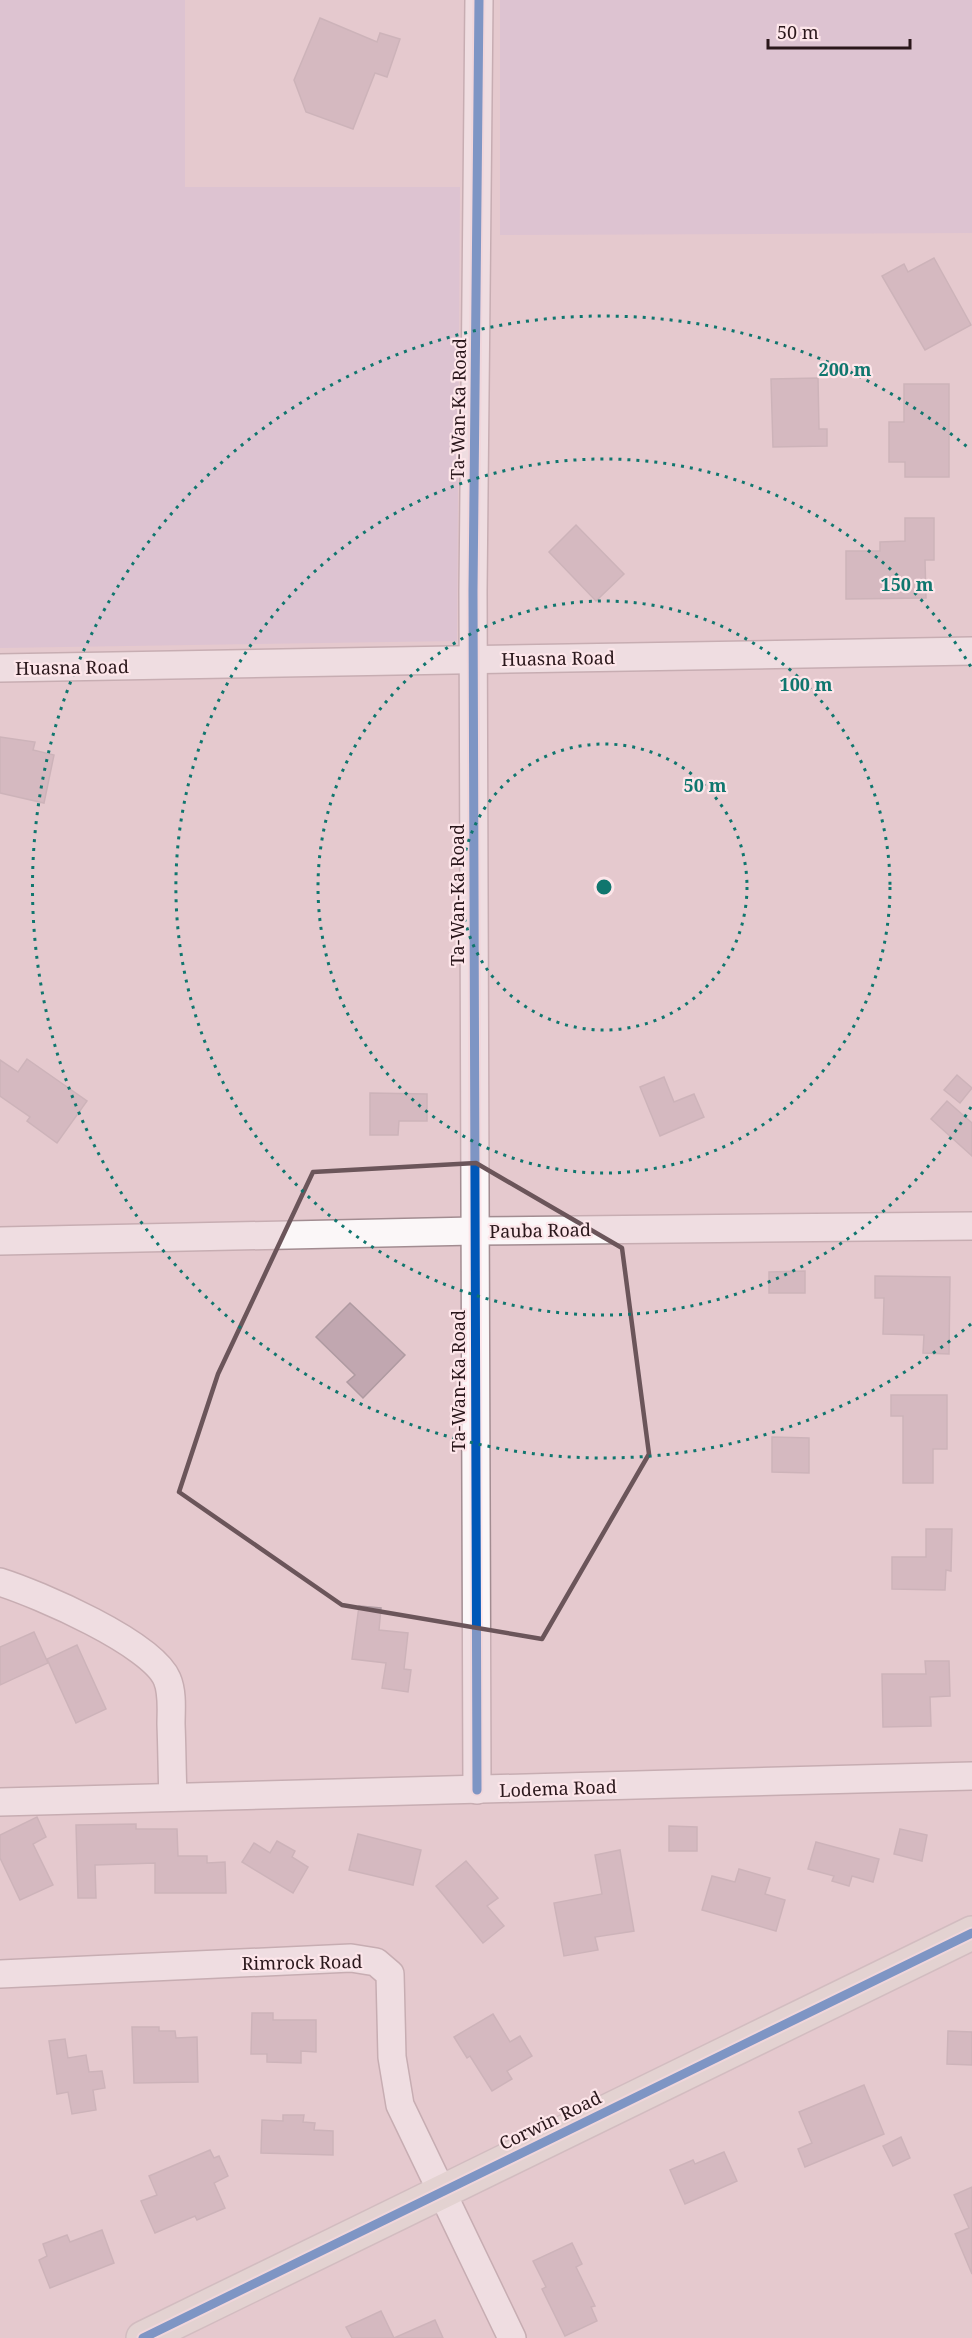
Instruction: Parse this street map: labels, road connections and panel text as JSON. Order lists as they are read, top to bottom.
{
  "streets": {
    "main road": ["Corwin Road"],
    "street": [
      "Ta-Wan-Ka Road",
      "Huasna Road",
      "Pauba Road",
      "Lodema Road",
      "Rimrock Road"
    ]
  },
  "crossings": [
    ["Ta-Wan-Ka Road", "Huasna Road"],
    ["Ta-Wan-Ka Road", "Pauba Road"],
    ["Ta-Wan-Ka Road", "Lodema Road"],
    ["Rimrock Road", "Corwin Road"]
  ],
  "scale_bar": "50 m",
  "rings": [
    "200 m",
    "150 m",
    "100 m",
    "50 m"
  ]
}
